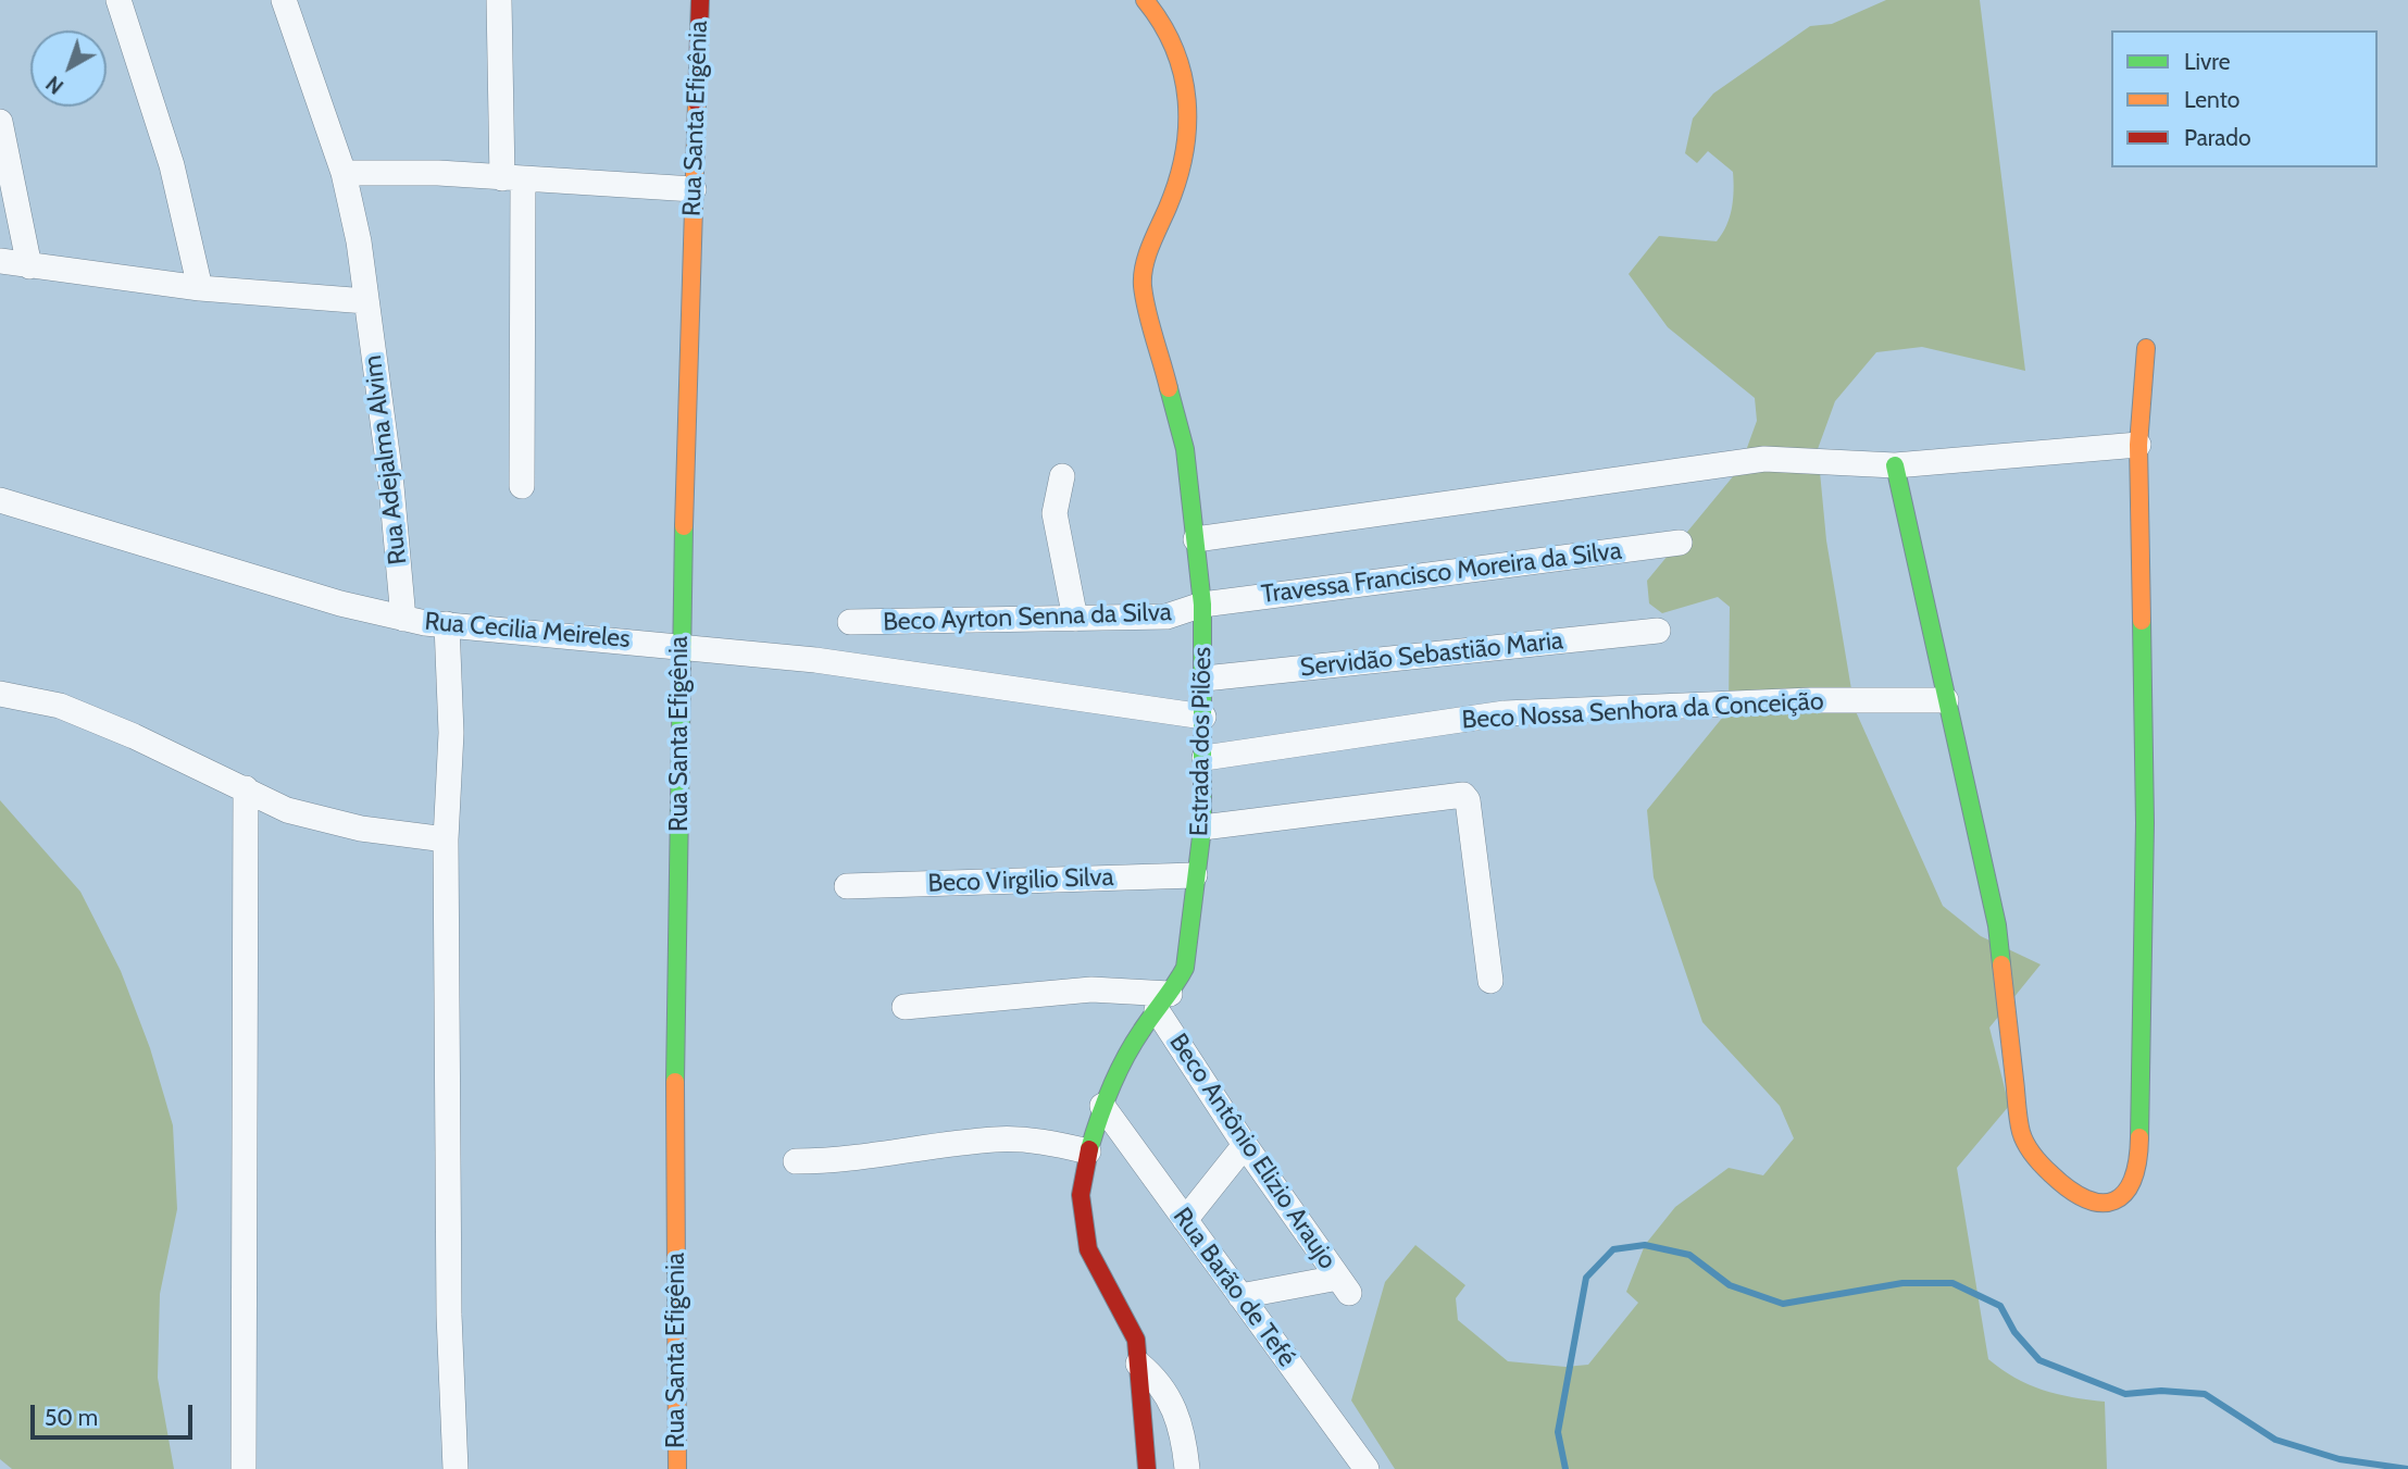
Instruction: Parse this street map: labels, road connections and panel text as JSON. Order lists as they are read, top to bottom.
{
  "streets": {
    "street": [
      "Rua Santa Efigênia",
      "Rua Adejalma Alvim",
      "Travessa Francisco Moreira da Silva",
      "Beco Ayrton Senna da Silva",
      "Rua Cecilia Meireles",
      "Servidão Sebastião Maria",
      "Beco Nossa Senhora da Conceição",
      "Estrada dos Pilões",
      "Beco Virgilio Silva",
      "Beco Antônio Elizio Araujo",
      "Rua Barão de Tefé"
    ]
  },
  "crossings": [
    ["Rua Santa Efigênia", "Rua Cecilia Meireles"],
    ["Rua Adejalma Alvim", "Rua Cecilia Meireles"],
    ["Travessa Francisco Moreira da Silva", "Beco Ayrton Senna da Silva"],
    ["Travessa Francisco Moreira da Silva", "Estrada dos Pilões"],
    ["Beco Ayrton Senna da Silva", "Estrada dos Pilões"],
    ["Rua Cecilia Meireles", "Estrada dos Pilões"],
    ["Servidão Sebastião Maria", "Estrada dos Pilões"],
    ["Beco Nossa Senhora da Conceição", "Estrada dos Pilões"],
    ["Estrada dos Pilões", "Beco Virgilio Silva"],
    ["Estrada dos Pilões", "Beco Antônio Elizio Araujo"],
    ["Estrada dos Pilões", "Rua Barão de Tefé"],
    ["Beco Antônio Elizio Araujo", "Rua Barão de Tefé"]
  ],
  "legend": ["Livre", "Lento", "Parado"],
  "scale_bar": "50 m",
  "north": "bottom left"
}
